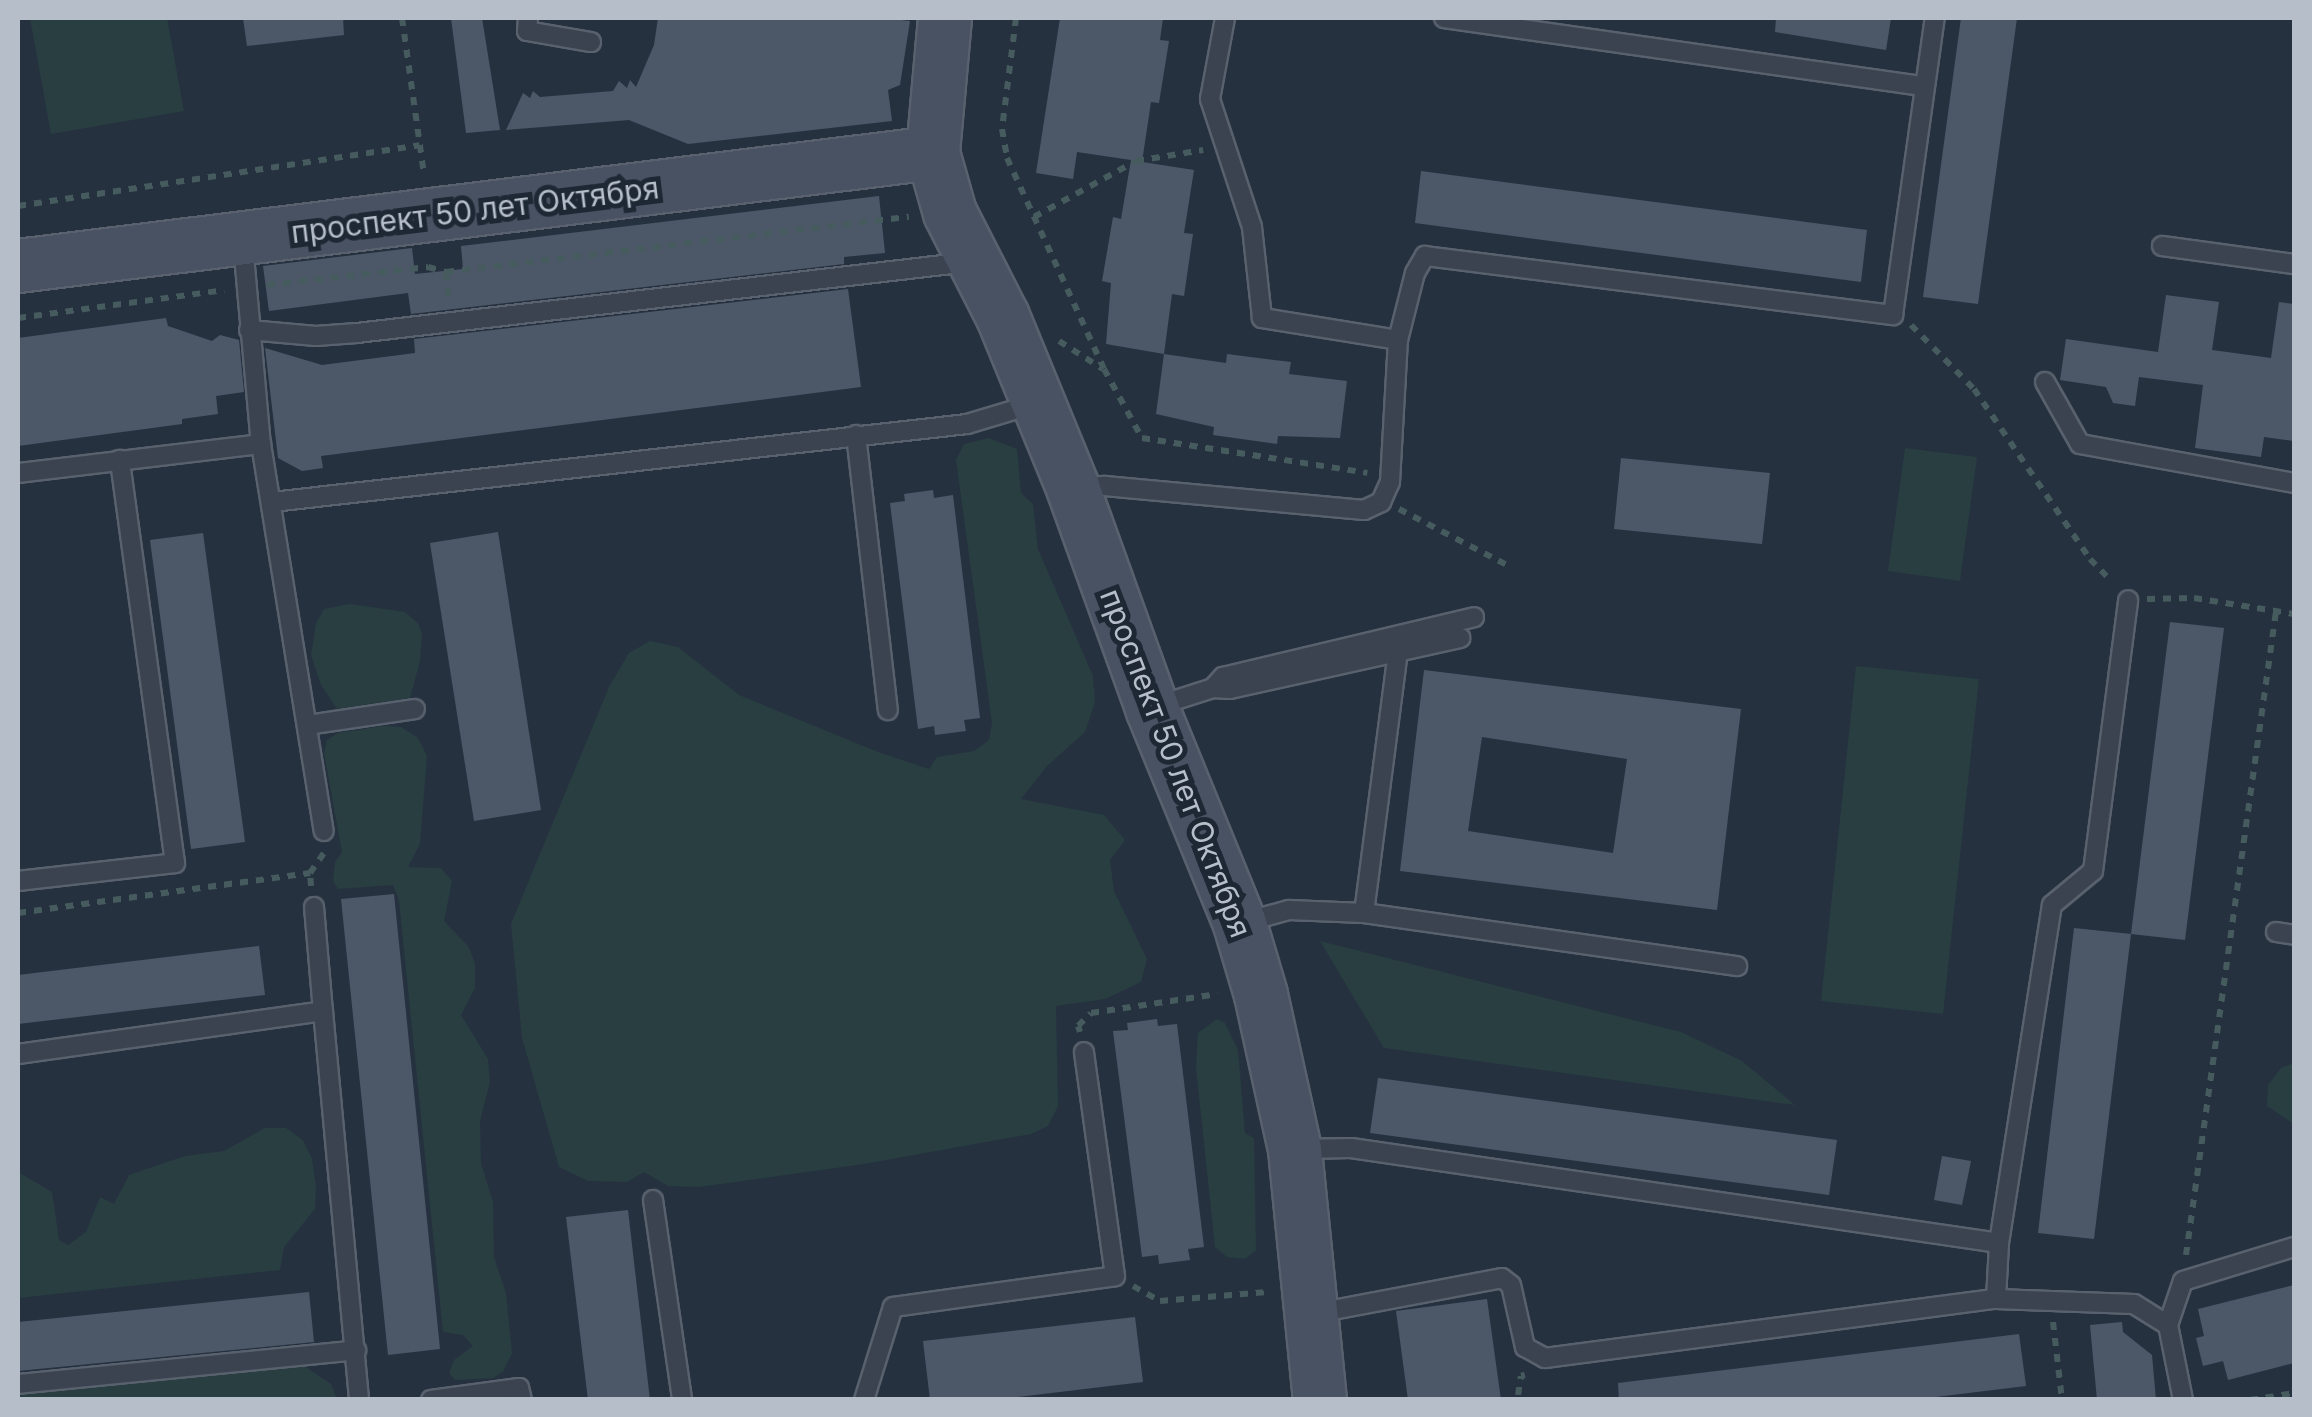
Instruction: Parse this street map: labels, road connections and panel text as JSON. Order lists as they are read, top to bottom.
{
  "streets": {
    "street": ["проспект 50 лет Октября"]
  }
}
